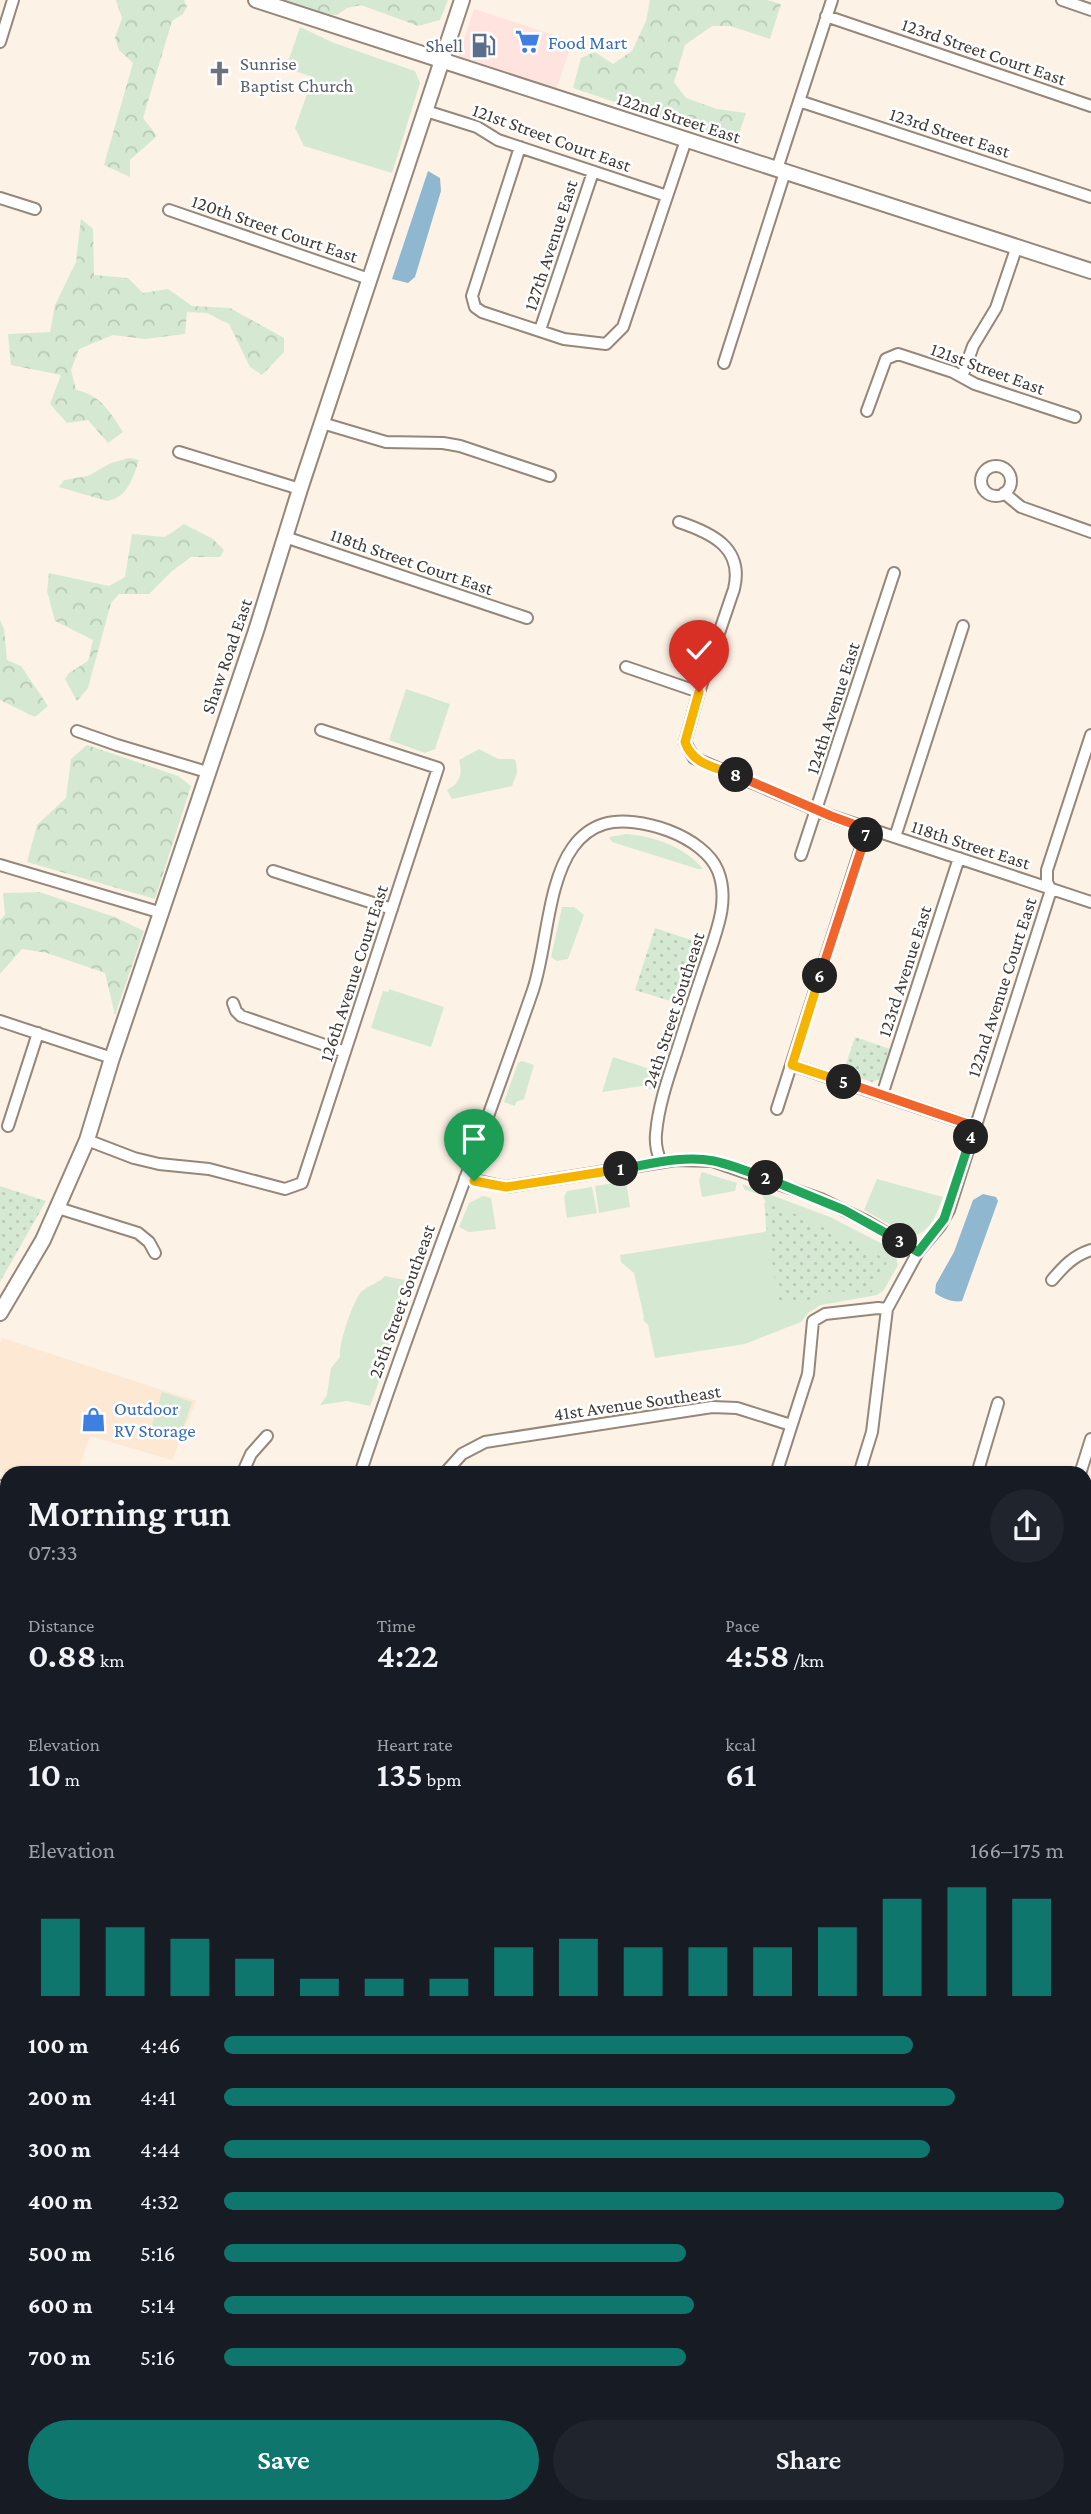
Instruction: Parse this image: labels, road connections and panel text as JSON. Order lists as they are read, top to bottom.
{
  "streets": {
    "main road": ["122nd Street East", "Shaw Road East"],
    "street": [
      "123rd Street Court East",
      "123rd Street East",
      "121st Street Court East",
      "120th Street Court East",
      "127th Avenue East",
      "121st Street East",
      "118th Street Court East",
      "124th Avenue East",
      "118th Street East",
      "123rd Avenue East",
      "126th Avenue Court East",
      "122nd Avenue Court East",
      "24th Street Southeast",
      "25th Street Southeast",
      "41st Avenue Southeast"
    ]
  },
  "crossings": [
    ["122nd Street East", "Shaw Road East"],
    ["121st Street Court East", "127th Avenue East"],
    ["121st Street Court East", "Shaw Road East"],
    ["120th Street Court East", "Shaw Road East"],
    ["118th Street Court East", "Shaw Road East"],
    ["Shaw Road East", "126th Avenue Court East"],
    ["124th Avenue East", "118th Street East"],
    ["118th Street East", "123rd Avenue East"],
    ["118th Street East", "122nd Avenue Court East"],
    ["24th Street Southeast", "25th Street Southeast"]
  ],
  "places": {
    "supermarket": ["Food Mart"],
    "fuel station": ["Shell"],
    "church": ["Sunrise Baptist Church"],
    "shop": ["Outdoor RV Storage"]
  },
  "page": {
    "pins": [
      "8",
      "7",
      "6",
      "5",
      "4",
      "1",
      "2",
      "3"
    ],
    "heading": ["Morning run", "07:33"],
    "stats": [
      ["Distance", "0.88 km"],
      ["Time", "4:22"],
      ["Pace", "4:58 /km"],
      ["Elevation", "10 m"],
      ["Heart rate", "135 bpm"],
      ["kcal", "61"]
    ],
    "chart": ["Elevation", "166–175 m"],
    "list": [
      {
        "name": "100 m",
        "note": "4:46"
      },
      {
        "name": "200 m",
        "note": "4:41"
      },
      {
        "name": "300 m",
        "note": "4:44"
      },
      {
        "name": "400 m",
        "note": "4:32"
      },
      {
        "name": "500 m",
        "note": "5:16"
      },
      {
        "name": "600 m",
        "note": "5:14"
      },
      {
        "name": "700 m",
        "note": "5:16"
      }
    ],
    "buttons": ["Save", "Share"]
  }
}
